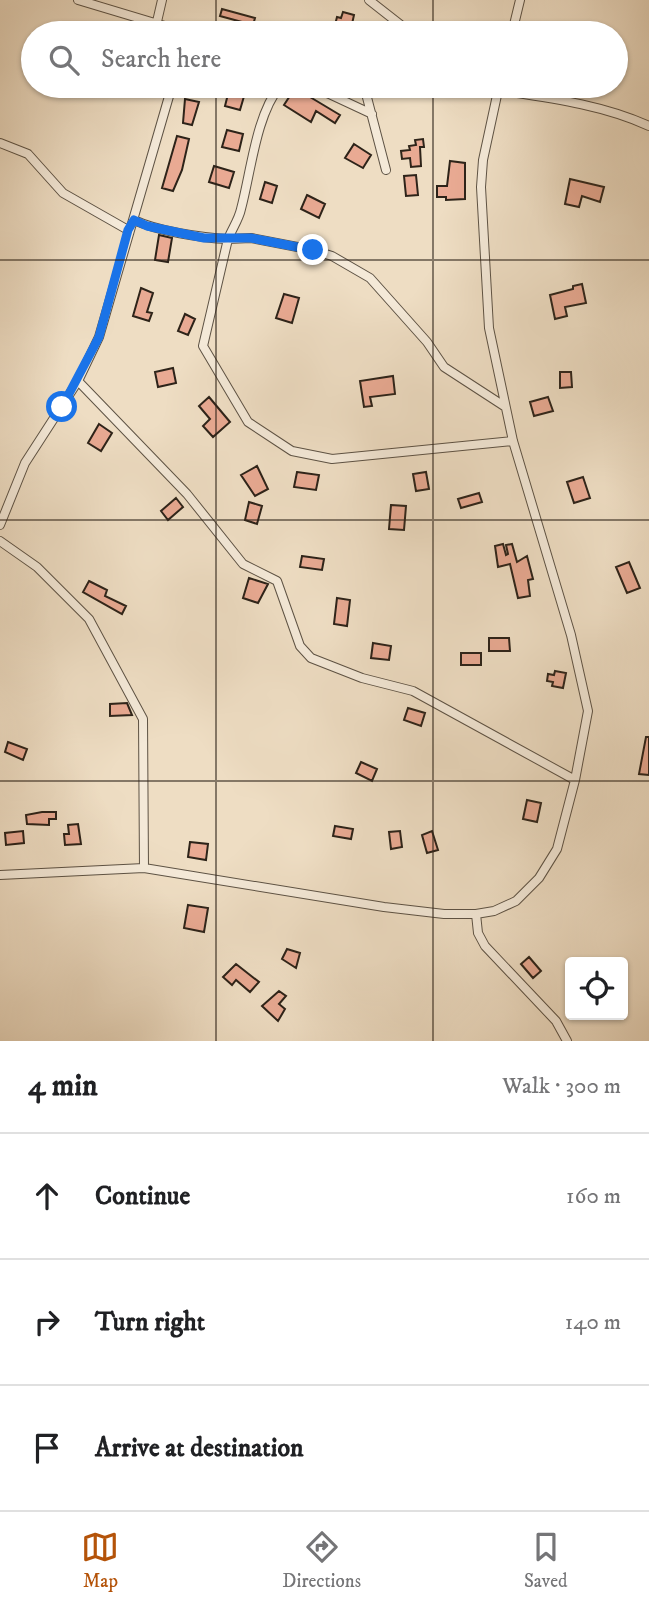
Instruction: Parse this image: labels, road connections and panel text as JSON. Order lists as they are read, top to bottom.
{
  "page": {
    "search": "Search here",
    "heading": ["4 min", "Walk · 300 m"],
    "list": [
      ["Continue", "160 m"],
      ["Turn right", "140 m"],
      "Arrive at destination"
    ],
    "nav": ["Map", "Directions", "Saved"]
  }
}
